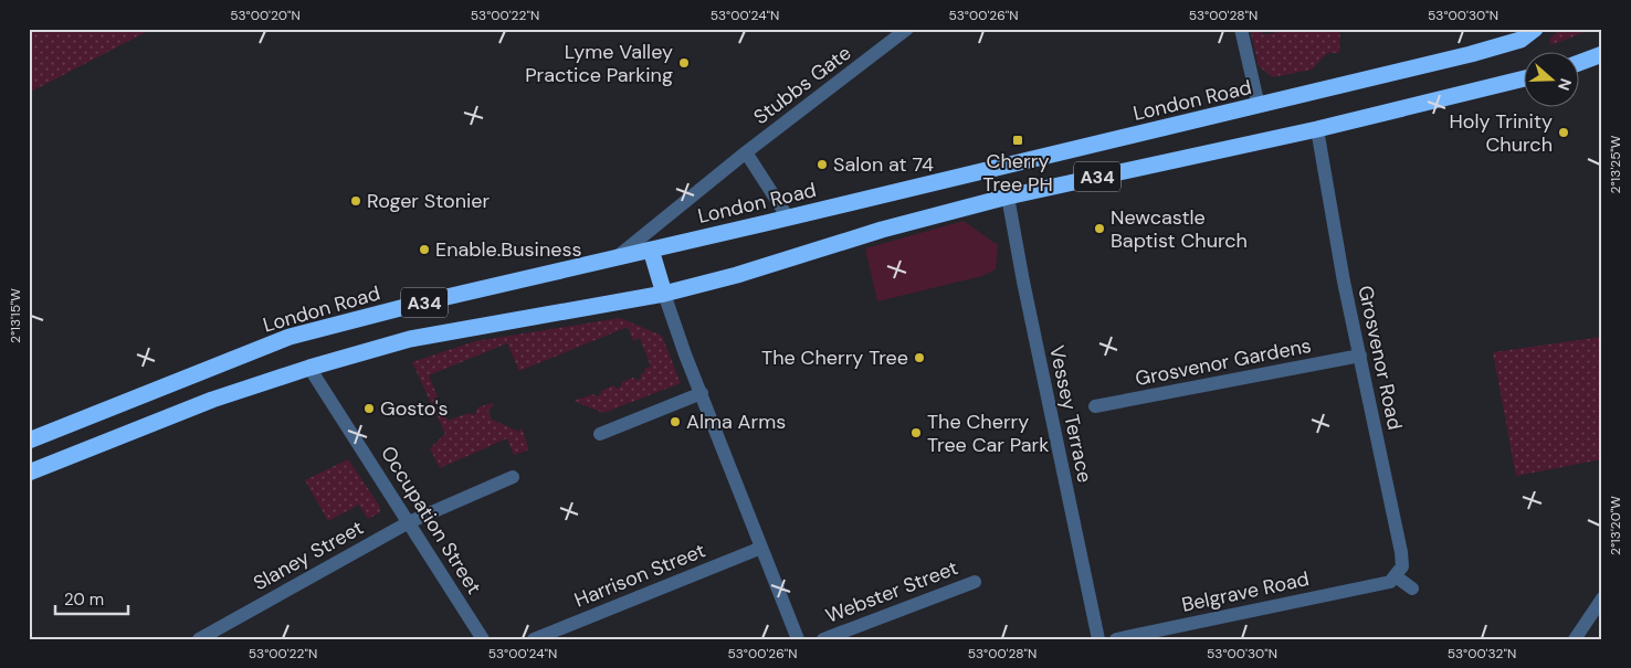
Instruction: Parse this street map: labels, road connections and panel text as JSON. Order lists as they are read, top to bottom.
{
  "streets": {
    "highway": ["London Road", "A34"],
    "street": [
      "Stubbs Gate",
      "Grosvenor Road",
      "Grosvenor Gardens",
      "Vessey Terrace",
      "Occupation Street",
      "Slaney Street",
      "Harrison Street",
      "Webster Street",
      "Belgrave Road"
    ]
  },
  "crossings": [
    ["Stubbs Gate", "London Road"],
    ["A34", "Grosvenor Road"],
    ["A34", "Vessey Terrace"],
    ["A34", "Occupation Street"],
    ["Grosvenor Road", "Grosvenor Gardens"],
    ["Grosvenor Road", "Belgrave Road"],
    ["Occupation Street", "Slaney Street"]
  ],
  "places": {
    "other": [
      "Lyme Valley Practice Parking",
      "Holy Trinity Church",
      "Salon at 74",
      "Roger Stonier",
      "Newcastle Baptist Church",
      "Enable.Business",
      "The Cherry Tree",
      "Gosto's",
      "Alma Arms",
      "The Cherry Tree Car Park"
    ],
    "transit": ["Cherry Tree PH"]
  },
  "scale_bar": "20 m",
  "north": "right",
  "coordinates": [
    "53°00'20\"N",
    "53°00'22\"N",
    "53°00'24\"N",
    "53°00'26\"N",
    "53°00'28\"N",
    "53°00'30\"N",
    "2°13'25\"W",
    "2°13'15\"W",
    "2°13'20\"W",
    "53°00'32\"N"
  ]
}
